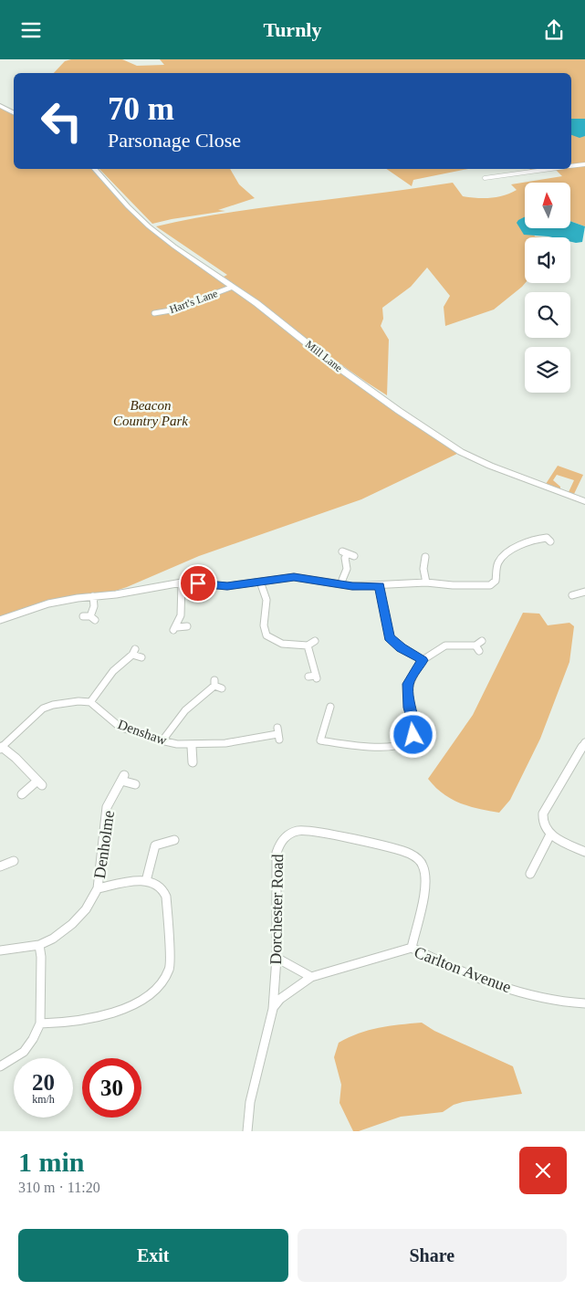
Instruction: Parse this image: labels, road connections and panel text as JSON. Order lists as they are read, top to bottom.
{
  "streets": {
    "street": [
      "Hart's Lane",
      "Mill Lane",
      "Denshaw",
      "Denholme",
      "Dorchester Road",
      "Carlton Avenue"
    ]
  },
  "crossings": [
    ["Hart's Lane", "Mill Lane"],
    ["Dorchester Road", "Carlton Avenue"]
  ],
  "parks": ["Beacon Country Park"],
  "north": "top",
  "page": {
    "header": "Turnly",
    "turn": ["70 m", "Parsonage Close"],
    "speed": "20 km/h",
    "limit": "30",
    "heading": ["1 min", "310 m · 11:20"],
    "buttons": ["Exit", "Share"]
  }
}
